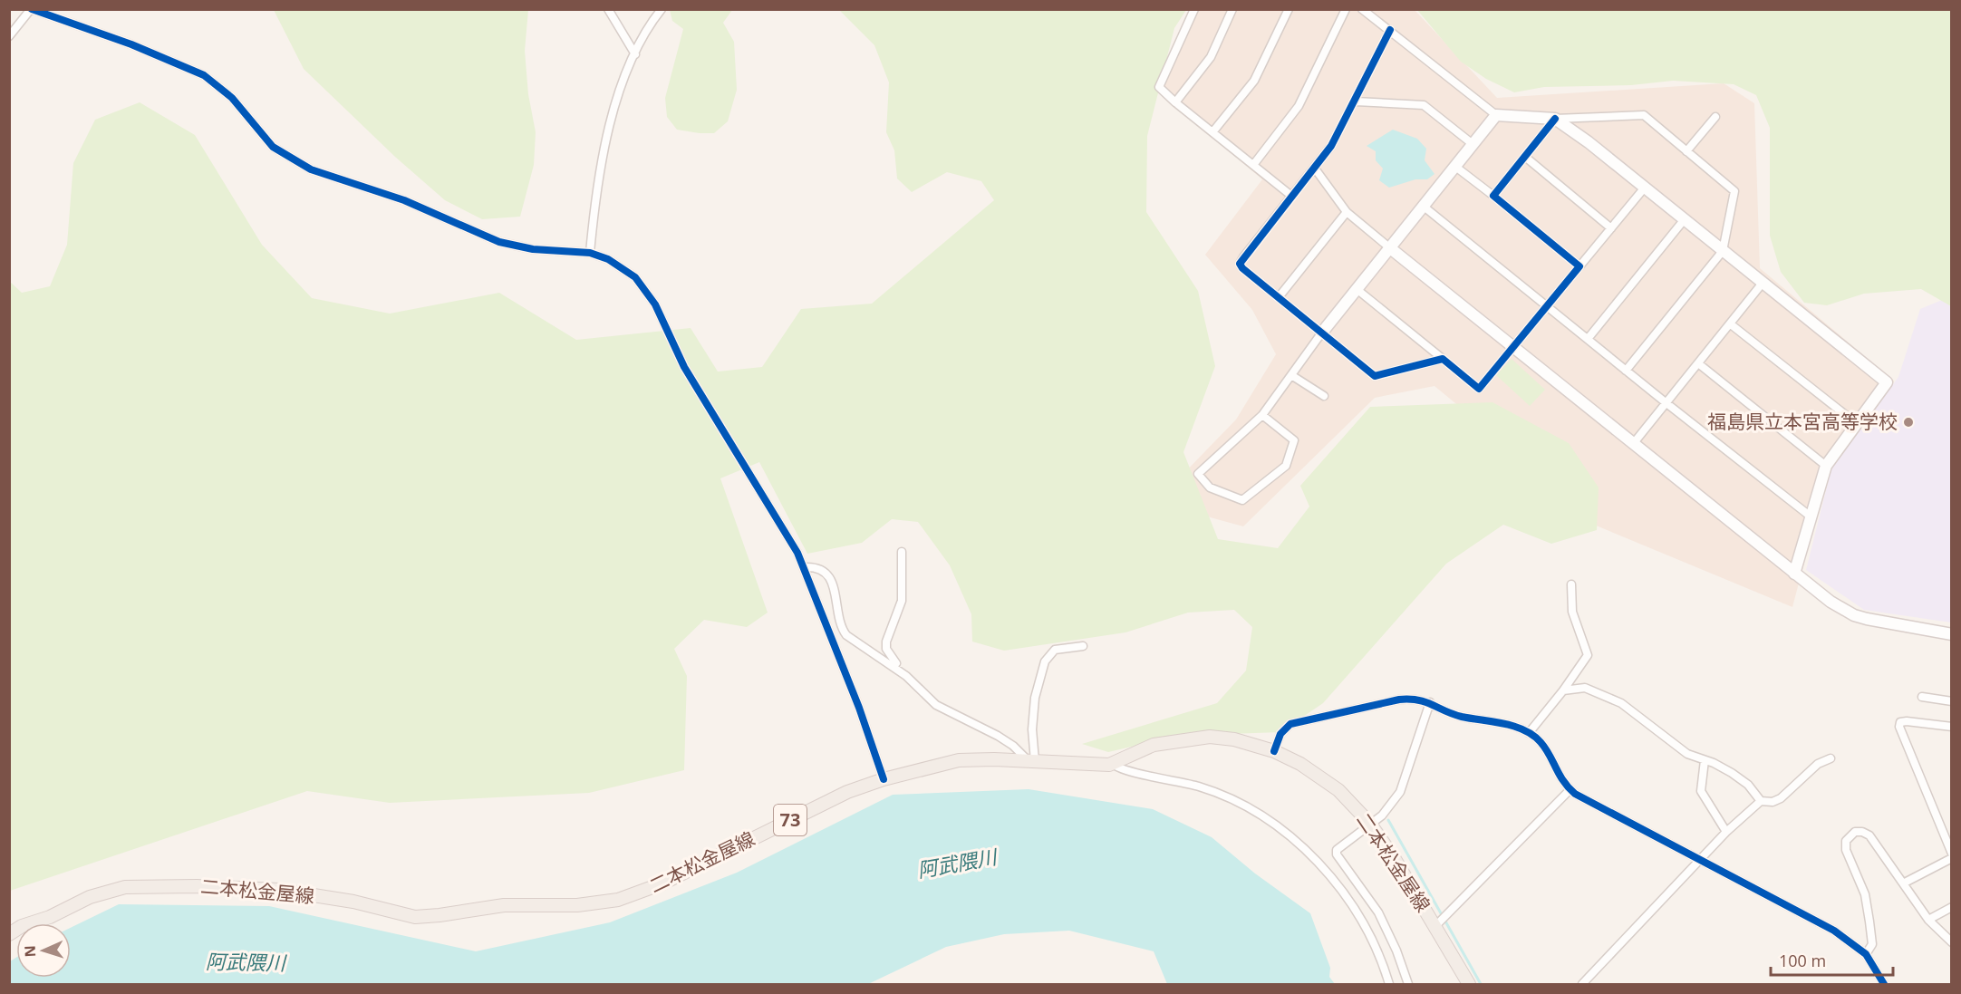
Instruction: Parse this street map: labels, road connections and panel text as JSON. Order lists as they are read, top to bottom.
{
  "streets": {
    "main road": ["73", "二本松金屋線"]
  },
  "water": ["阿武隈川"],
  "places": ["福島県立本宮高等学校"],
  "scale_bar": "100 m",
  "north": "left"
}
